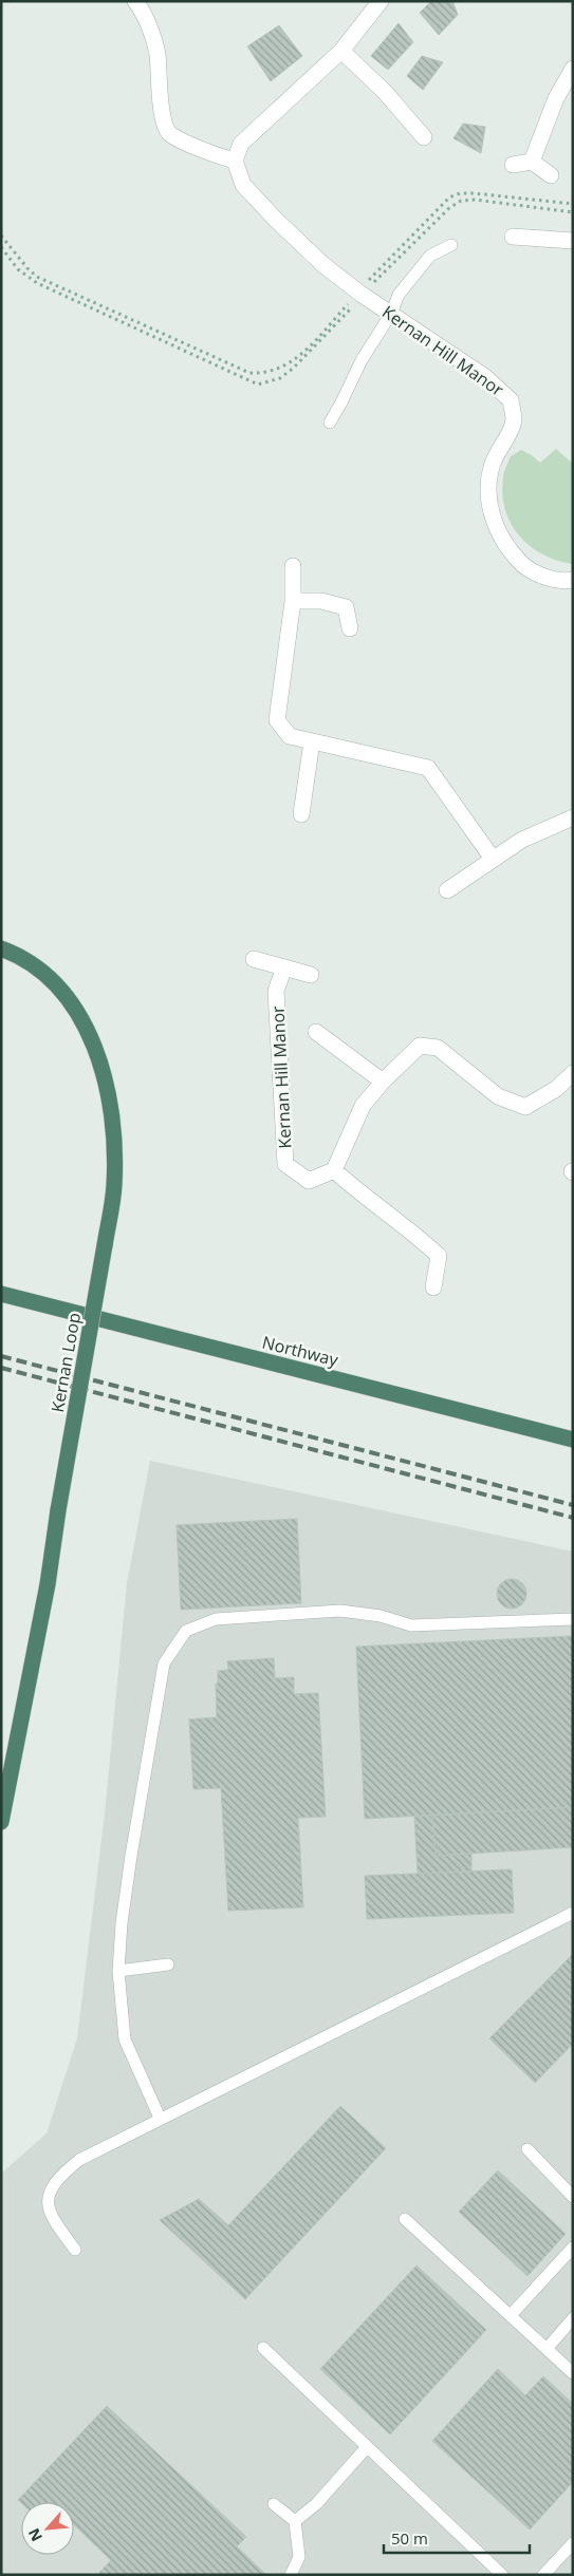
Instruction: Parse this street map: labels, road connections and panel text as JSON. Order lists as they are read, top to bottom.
{
  "streets": {
    "highway": ["Northway", "Kernan Loop"],
    "street": ["Kernan Hill Manor"]
  },
  "scale_bar": "50 m",
  "north": "bottom left"
}
